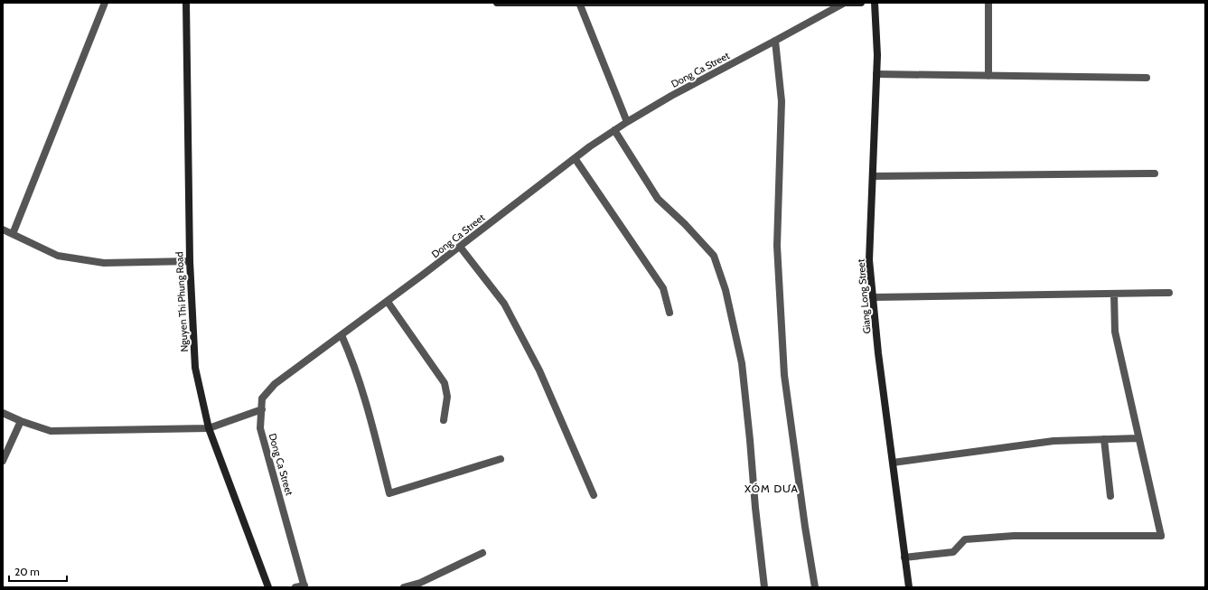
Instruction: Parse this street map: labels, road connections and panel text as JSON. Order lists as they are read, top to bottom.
{
  "streets": {
    "street": ["Dong Ca Street", "Giang Long Street", "Nguyen Thi Phung Road"]
  },
  "districts": ["XÓM DƯA"],
  "scale_bar": "20 m"
}
